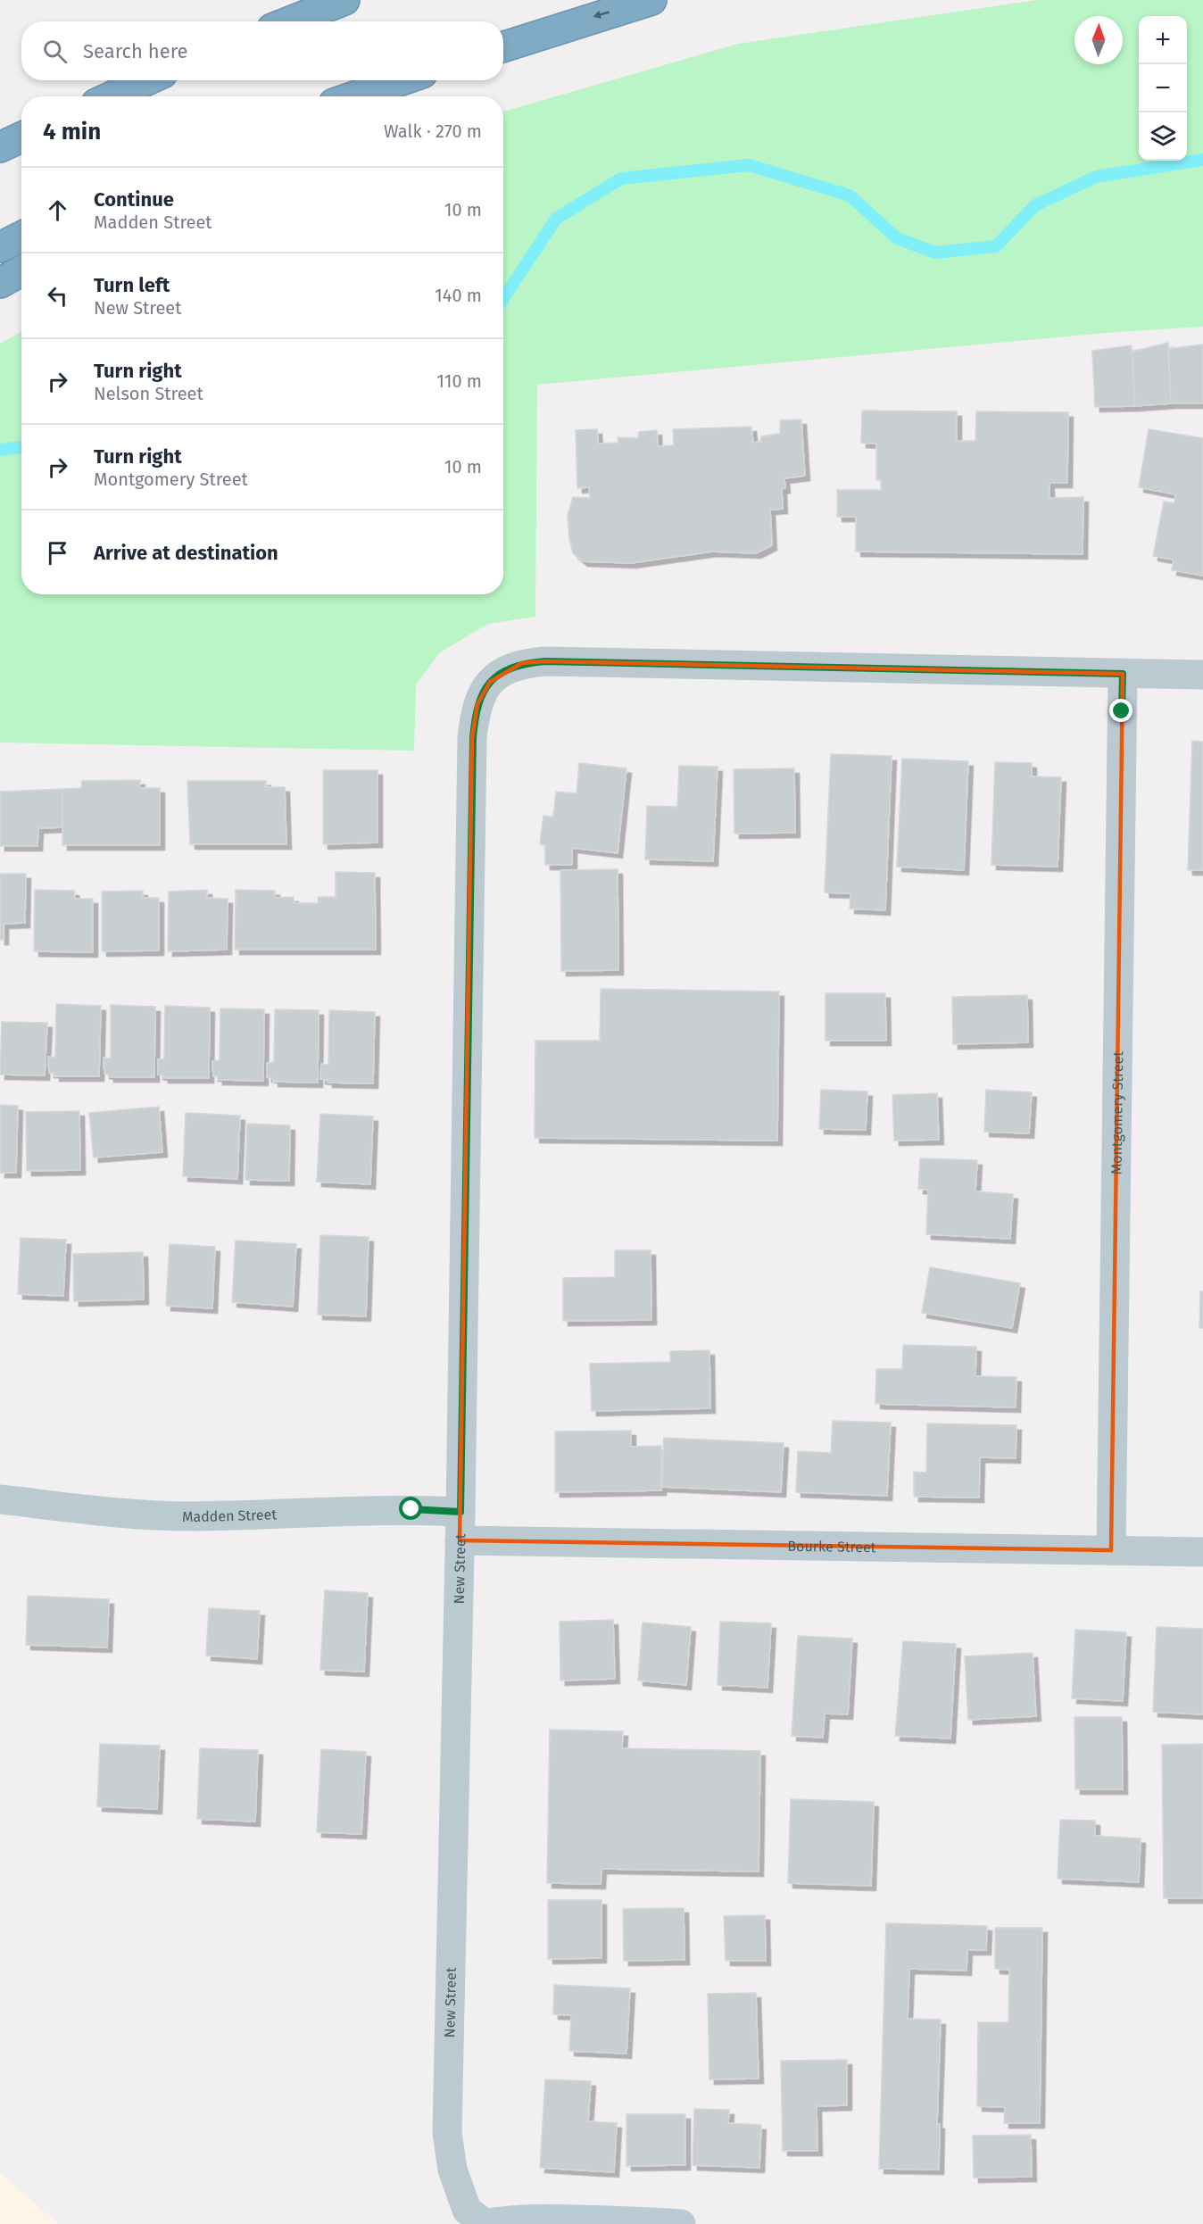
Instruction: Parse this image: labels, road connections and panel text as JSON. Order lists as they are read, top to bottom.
{
  "streets": {
    "street": [
      "Montgomery Street",
      "Madden Street",
      "Bourke Street",
      "New Street"
    ]
  },
  "crossings": [
    ["Montgomery Street", "Bourke Street"],
    ["Montgomery Street", "New Street"],
    ["Madden Street", "New Street"],
    ["Bourke Street", "New Street"]
  ],
  "north": "top",
  "page": {
    "map_buttons": ["+", "−"],
    "search": "Search here",
    "heading": ["4 min", "Walk · 270 m"],
    "list": [
      ["Continue", "Madden Street", "10 m"],
      ["Turn left", "New Street", "140 m"],
      ["Turn right", "Nelson Street", "110 m"],
      ["Turn right", "Montgomery Street", "10 m"],
      "Arrive at destination"
    ]
  }
}
